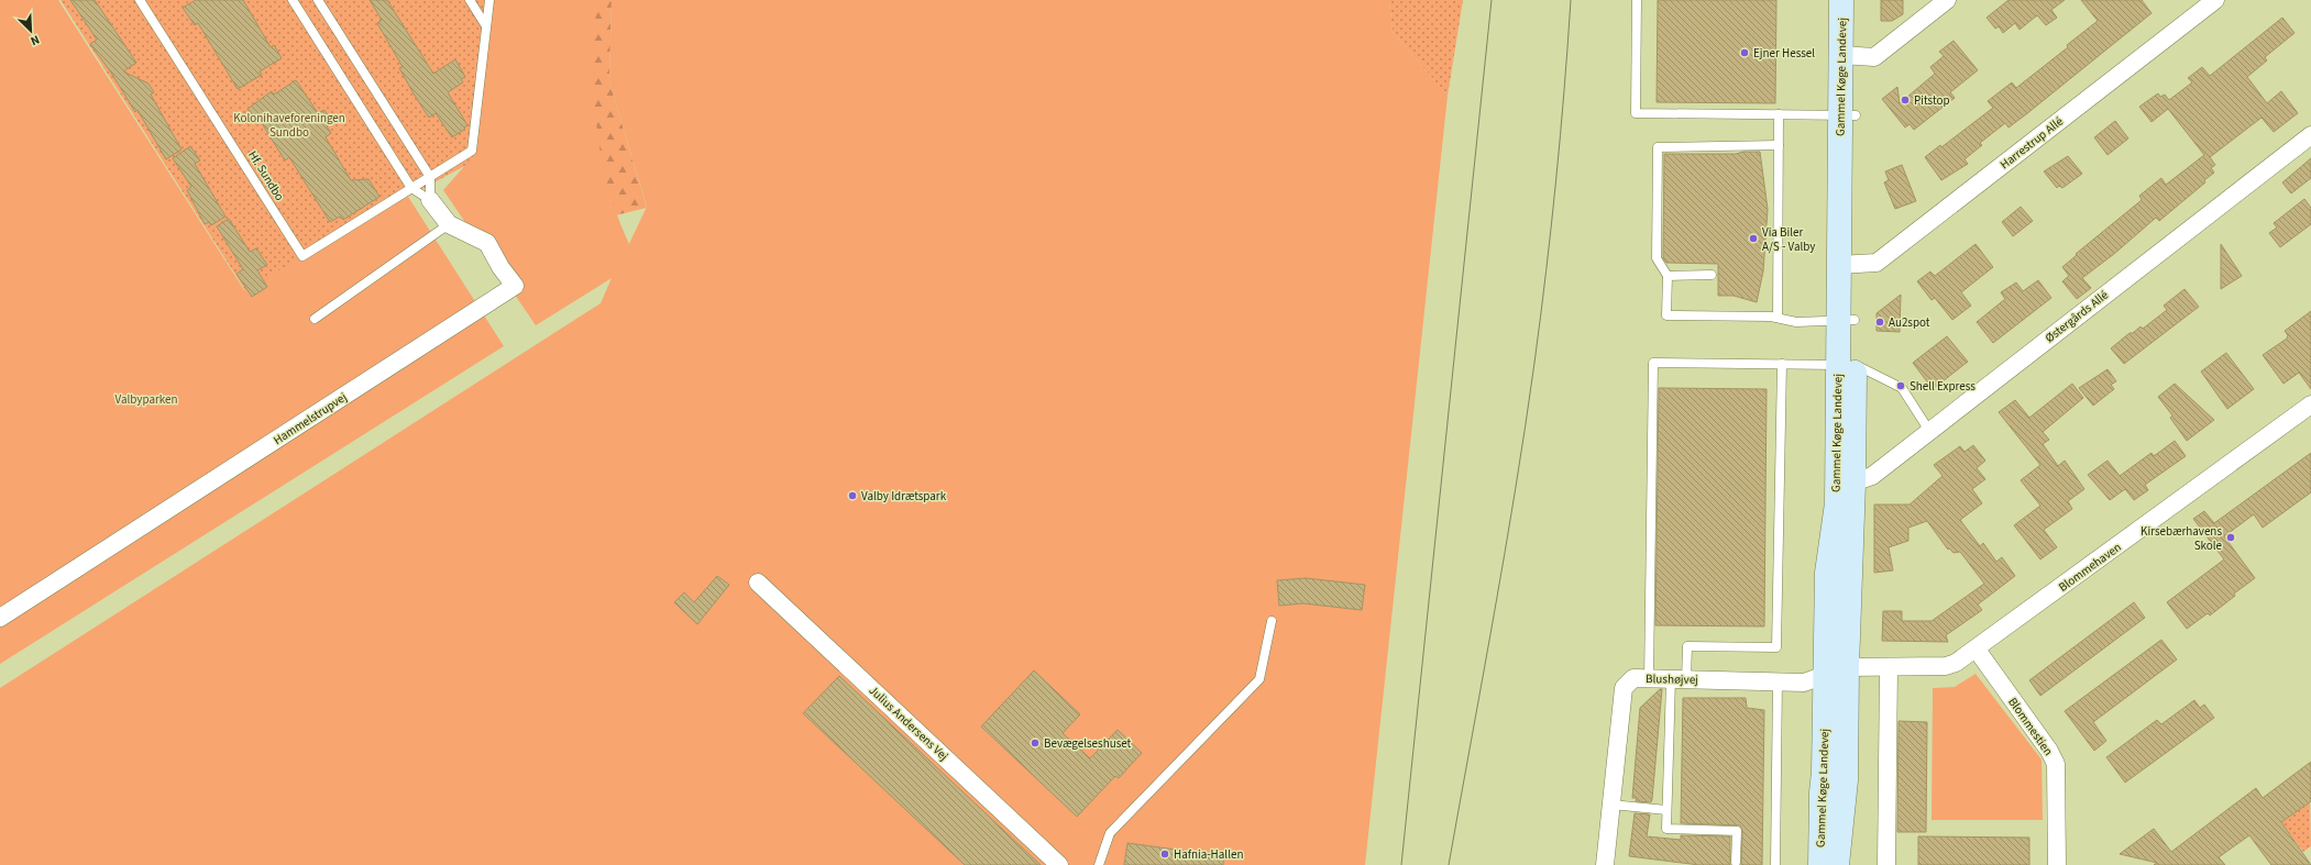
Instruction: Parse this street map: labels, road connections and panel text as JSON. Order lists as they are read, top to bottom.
{
  "streets": {
    "main road": ["Gammel Køge Landevej"],
    "street": [
      "Harrestrup Allé",
      "Østergårds Allé",
      "Hammelstrupvej",
      "Blommehaven",
      "Blushøjvej",
      "Julius Andersens Vej",
      "Blommestien"
    ],
    "lane": ["Hf. Sundbo"]
  },
  "crossings": [
    ["Gammel Køge Landevej", "Harrestrup Allé"],
    ["Gammel Køge Landevej", "Østergårds Allé"],
    ["Gammel Køge Landevej", "Blommehaven"],
    ["Gammel Køge Landevej", "Blushøjvej"],
    ["Blommehaven", "Blushøjvej"],
    ["Blommehaven", "Blommestien"]
  ],
  "parks": ["Kolonihaveforeningen Sundbo", "Valbyparken"],
  "places": [
    "Ejner Hessel",
    "Pitstop",
    "Via Biler A/S - Valby",
    "Au2spot",
    "Shell Express",
    "Valby Idrætspark",
    "Kirsebærhavens Skole",
    "Bevægelseshuset",
    "Hafnia-Hallen"
  ],
  "north": "bottom right"
}
